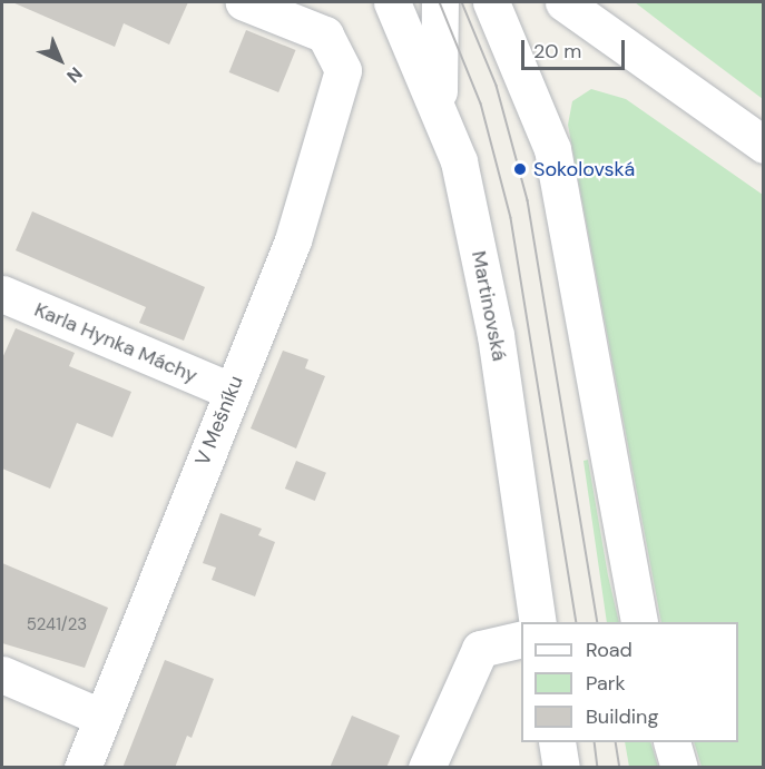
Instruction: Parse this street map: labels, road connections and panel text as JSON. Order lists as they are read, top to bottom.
{
  "streets": {
    "street": ["Martinovská", "Karla Hynka Máchy", "V Mešníku"]
  },
  "crossings": [
    ["Karla Hynka Máchy", "V Mešníku"]
  ],
  "places": ["Sokolovská"],
  "house_numbers": ["5241/23"],
  "legend": ["Road", "Park", "Building"],
  "scale_bar": "20 m",
  "north": "bottom right"
}
